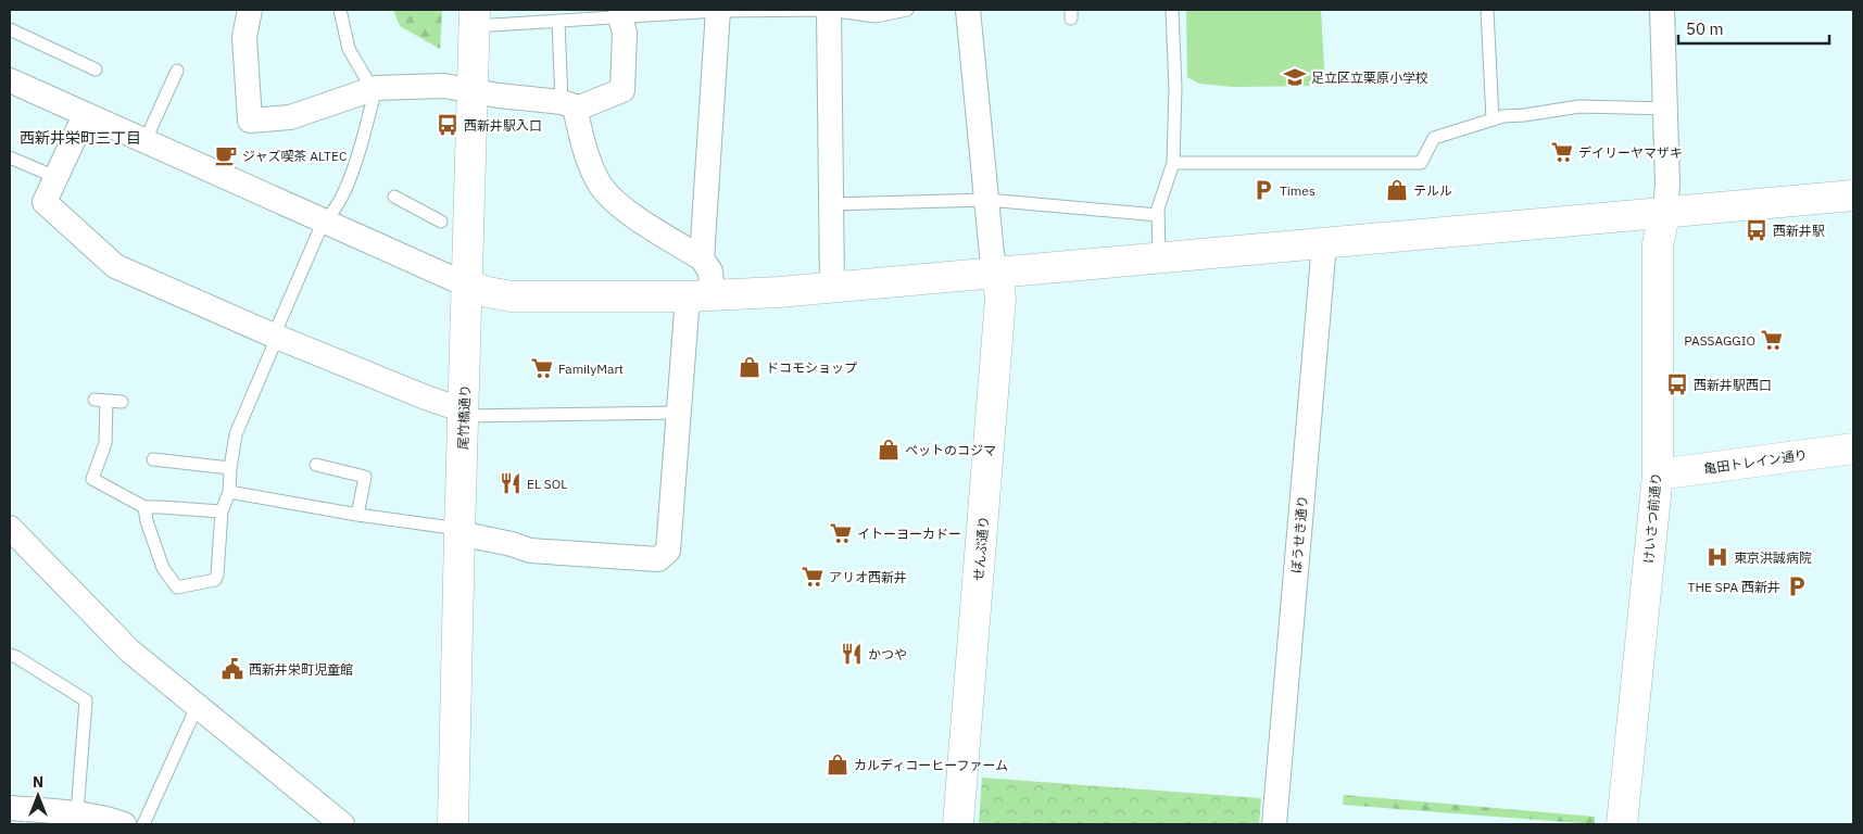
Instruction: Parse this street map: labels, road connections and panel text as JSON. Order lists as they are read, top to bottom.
{
  "streets": {
    "street": [
      "尾竹橋通り",
      "亀田トレイン通り",
      "けいさつ前通り",
      "ぼうせき通り",
      "せんぷ通り"
    ]
  },
  "crossings": [
    ["亀田トレイン通り", "けいさつ前通り"]
  ],
  "districts": ["西新井栄町三丁目"],
  "places": {
    "school or university": ["足立区立栗原小学校"],
    "bus stop": ["西新井駅入口", "西新井駅", "西新井駅西口"],
    "supermarket": [
      "デイリーヤマザキ",
      "PASSAGGIO",
      "FamilyMart",
      "イトーヨーカドー",
      "アリオ西新井"
    ],
    "cafe": ["ジャズ喫茶 ALTEC"],
    "parking": ["Times", "THE SPA 西新井"],
    "shop": [
      "テルル",
      "ドコモショップ",
      "ペットのコジマ",
      "カルディコーヒーファーム"
    ],
    "restaurant": ["EL SOL", "かつや"],
    "hospital": ["東京洪誠病院"],
    "public building": ["西新井栄町児童館"]
  },
  "scale_bar": "50 m",
  "north": "top"
}
